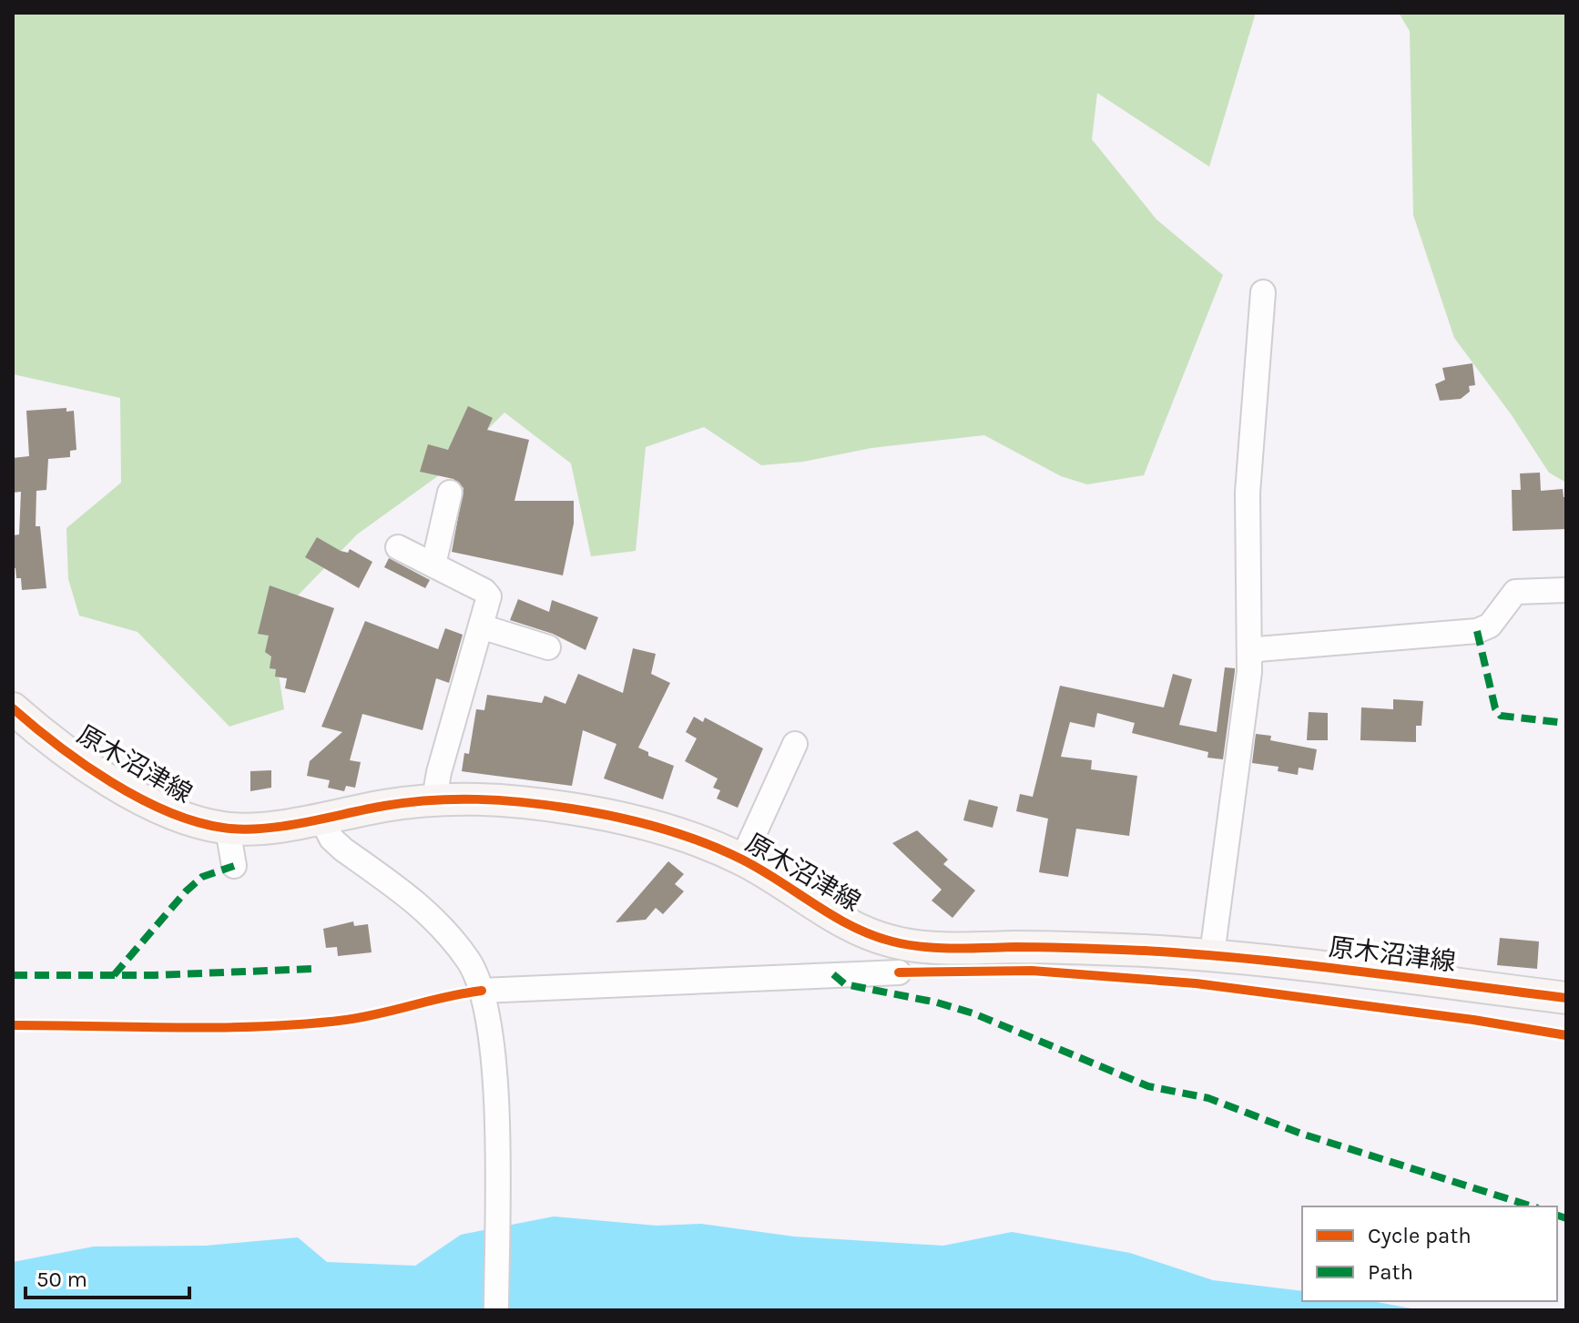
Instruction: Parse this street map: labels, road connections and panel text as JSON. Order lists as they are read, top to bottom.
{
  "streets": {
    "main road": ["原木沼津線"]
  },
  "legend": ["Cycle path", "Path"],
  "scale_bar": "50 m"
}
